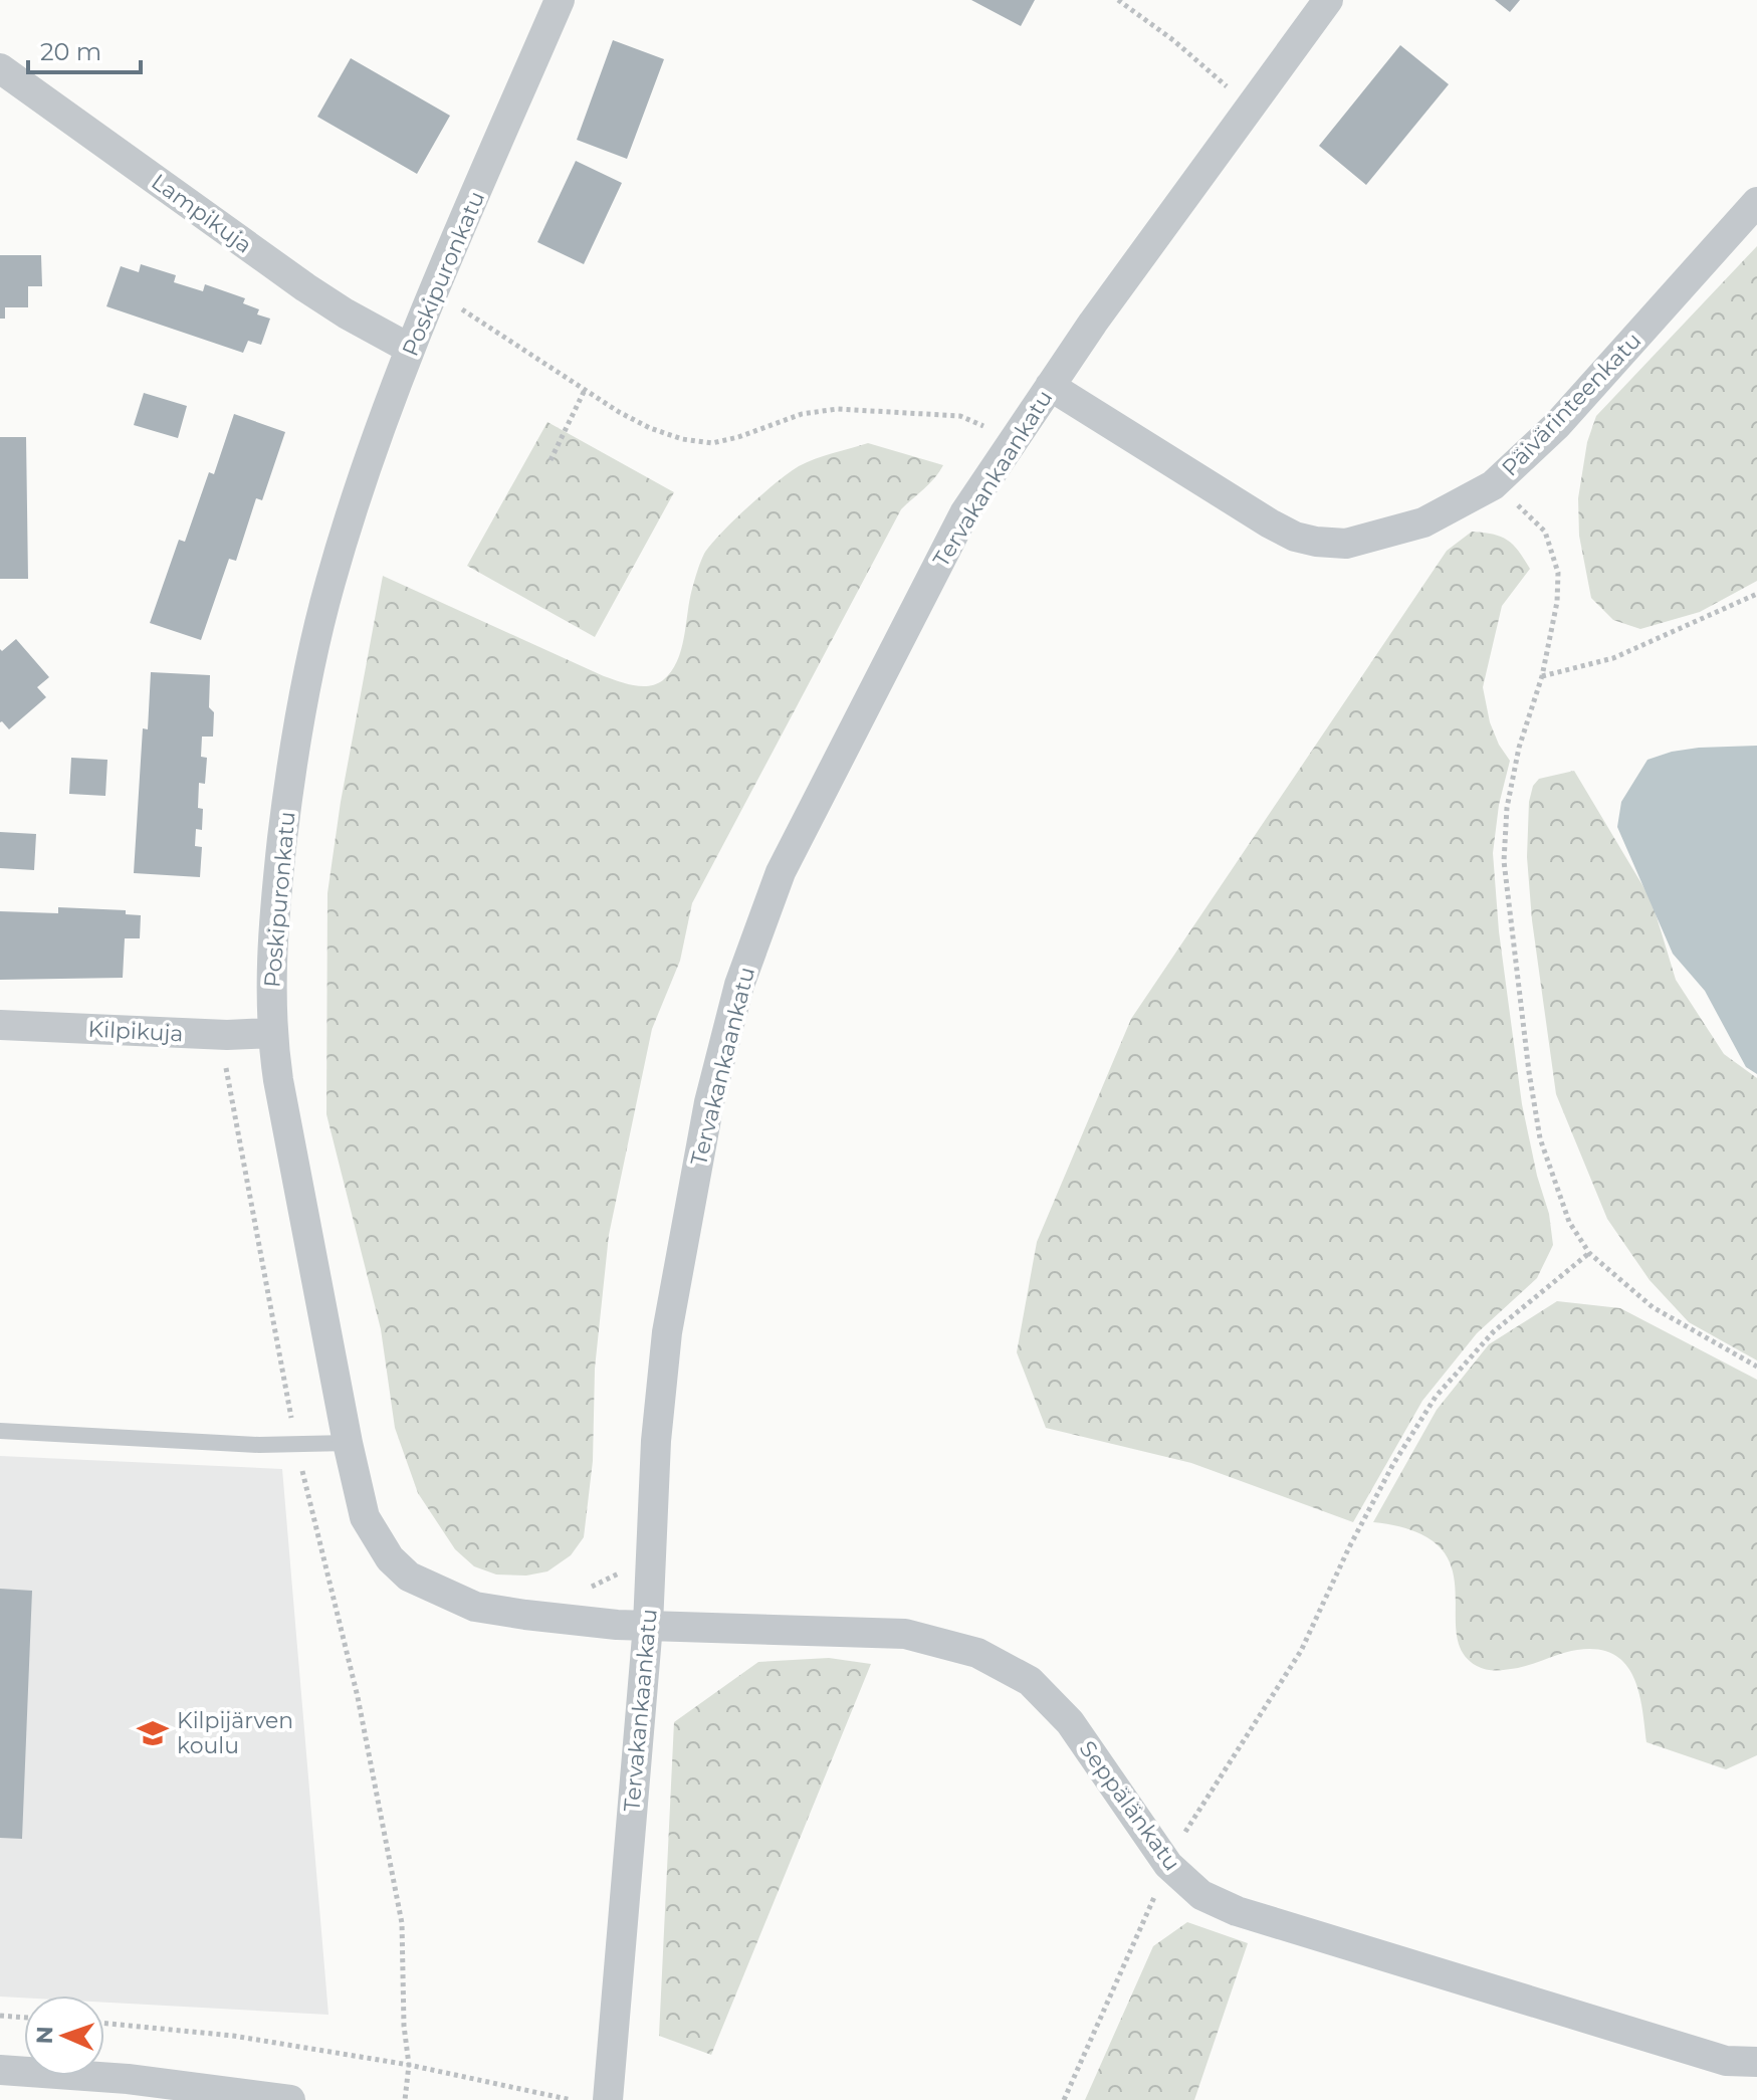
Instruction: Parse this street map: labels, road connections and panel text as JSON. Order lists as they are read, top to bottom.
{
  "streets": {
    "street": [
      "Lampikuja",
      "Poskipuronkatu",
      "Päivärinteenkatu",
      "Tervakankaankatu",
      "Kilpikuja",
      "Seppälänkatu"
    ]
  },
  "crossings": [
    ["Lampikuja", "Poskipuronkatu"],
    ["Poskipuronkatu", "Tervakankaankatu"],
    ["Poskipuronkatu", "Kilpikuja"],
    ["Poskipuronkatu", "Seppälänkatu"],
    ["Päivärinteenkatu", "Tervakankaankatu"],
    ["Tervakankaankatu", "Seppälänkatu"]
  ],
  "places": {
    "school or university": ["Kilpijärven koulu"]
  },
  "scale_bar": "20 m",
  "north": "left"
}
